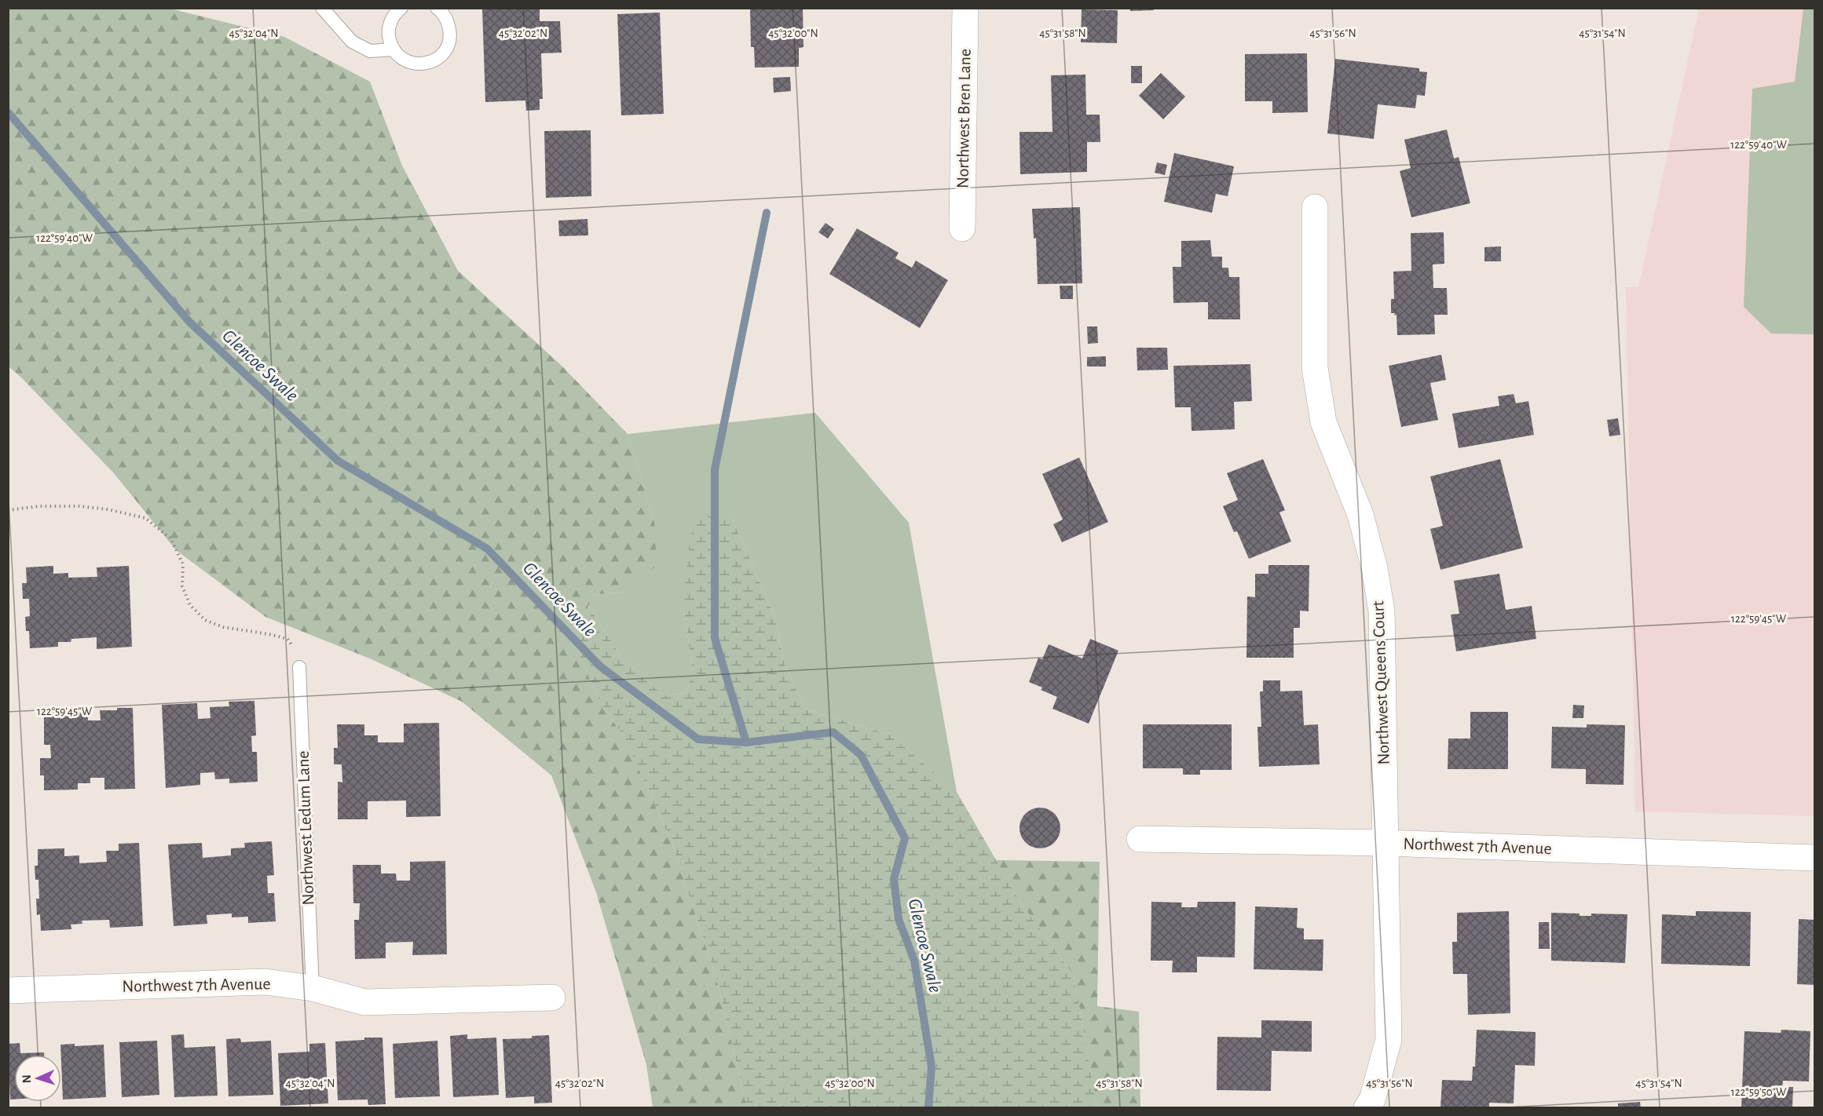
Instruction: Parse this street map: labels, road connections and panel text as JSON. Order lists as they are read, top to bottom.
{
  "streets": {
    "street": ["Northwest Bren Lane", "Northwest Queens Court", "Northwest 7th Avenue"],
    "lane": ["Northwest Ledum Lane"]
  },
  "crossings": [
    ["Northwest Queens Court", "Northwest 7th Avenue"],
    ["Northwest Ledum Lane", "Northwest 7th Avenue"]
  ],
  "water": ["Glencoe Swale"],
  "north": "left",
  "coordinates": [
    "45°32'04\"N",
    "45°32'02\"N",
    "45°32'00\"N",
    "45°31'58\"N",
    "45°31'56\"N",
    "45°31'54\"N",
    "122°59'40\"W",
    "122°59'45\"W",
    "122°59'50\"W"
  ]
}
